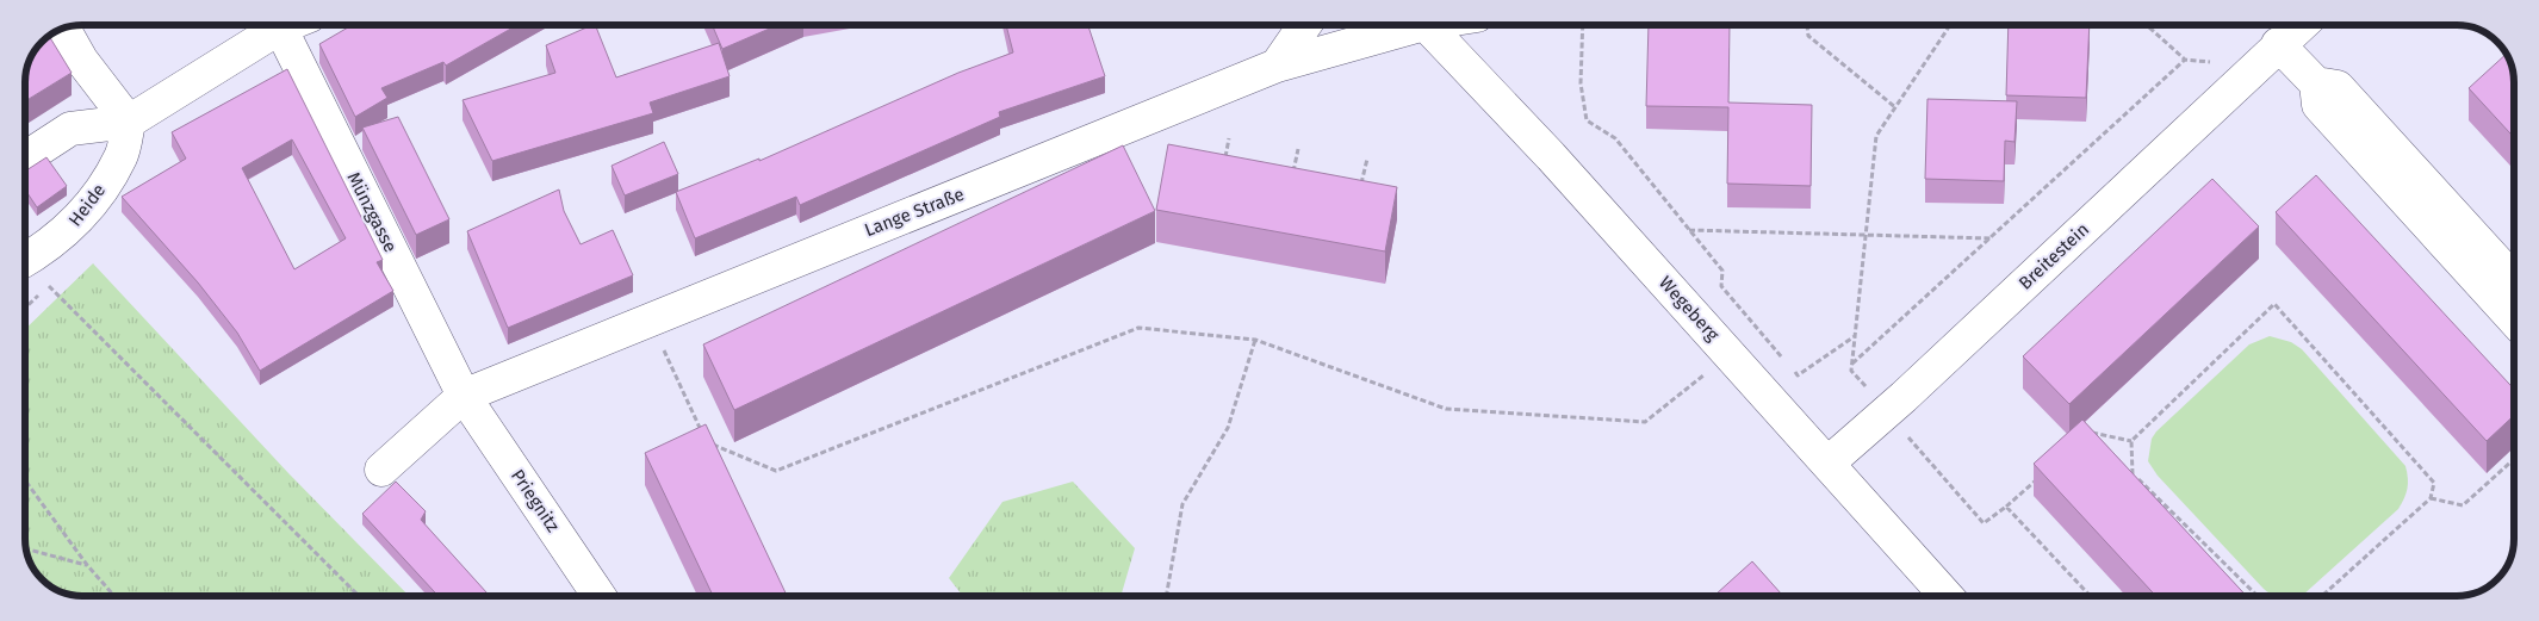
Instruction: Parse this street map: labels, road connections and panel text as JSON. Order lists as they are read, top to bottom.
{
  "streets": {
    "street": [
      "Heide",
      "Münzgasse",
      "Lange Straße",
      "Breitestein",
      "Wegeberg",
      "Priegnitz"
    ]
  },
  "crossings": [
    ["Münzgasse", "Lange Straße"],
    ["Münzgasse", "Priegnitz"],
    ["Lange Straße", "Priegnitz"],
    ["Breitestein", "Wegeberg"]
  ]
}
